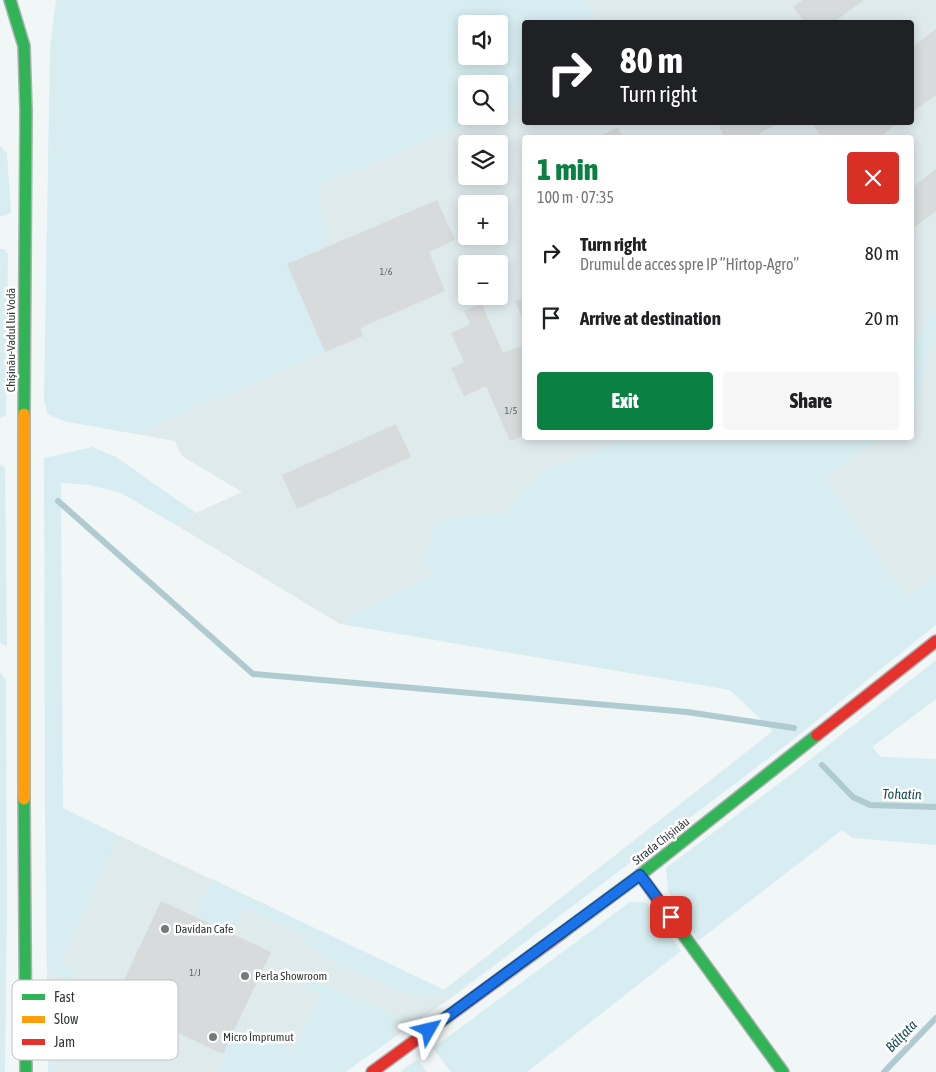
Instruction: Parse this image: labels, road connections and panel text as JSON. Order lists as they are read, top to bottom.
{
  "streets": {
    "main road": ["Chișinău-Vadul lui Vodă", "Strada Chișinău"]
  },
  "water": ["Tohatin", "Bălţata"],
  "places": ["Davidan Cafe", "Perla Showroom", "Micro Împrumut"],
  "house_numbers": ["1/6", "1/5", "1/J"],
  "legend": ["Fast", "Slow", "Jam"],
  "page": {
    "map_buttons": ["+", "−"],
    "turn": ["80 m", "Turn right"],
    "heading": ["1 min", "100 m · 07:35"],
    "list": [
      {
        "name": "Turn right",
        "note": "Drumul de acces spre IP ”Hîrtop-Agro”",
        "value": "80 m"
      },
      {
        "name": "Arrive at destination",
        "value": "20 m"
      }
    ],
    "buttons": ["Exit", "Share"]
  }
}
